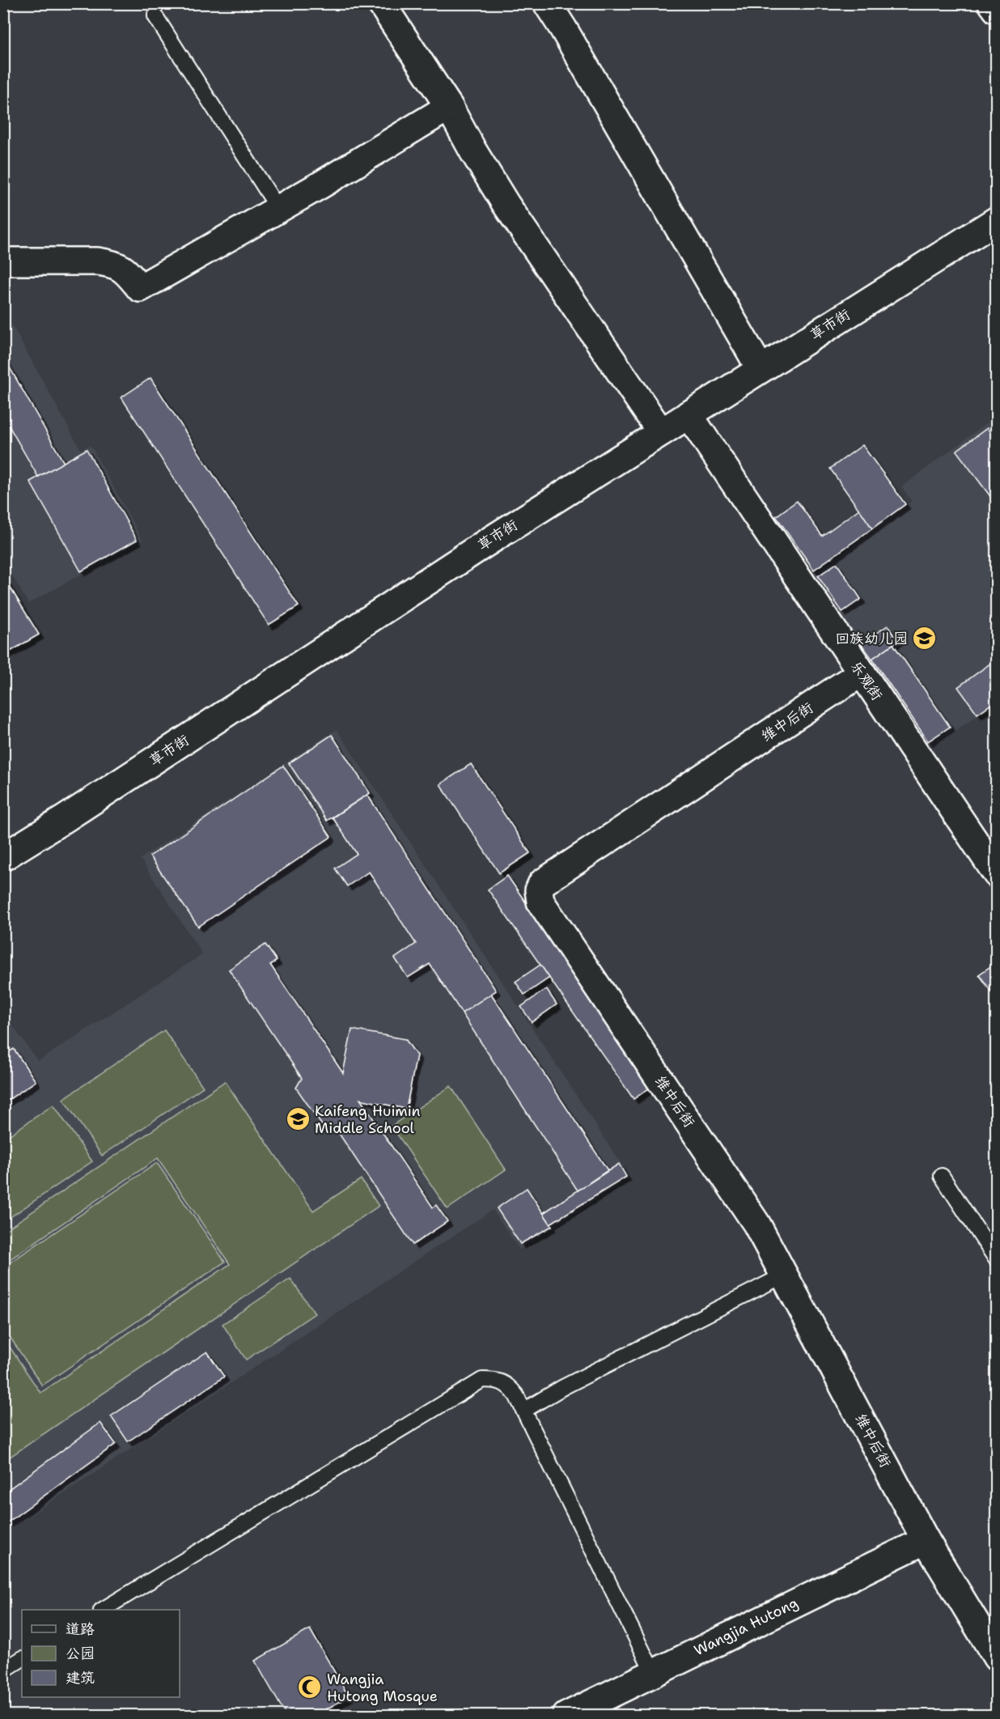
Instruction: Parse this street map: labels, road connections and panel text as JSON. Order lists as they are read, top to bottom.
{
  "streets": {
    "street": [
      "草市街",
      "乐观街",
      "维中后街",
      "Wangjia Hutong"
    ]
  },
  "crossings": [
    ["草市街", "乐观街"],
    ["乐观街", "维中后街"],
    ["维中后街", "Wangjia Hutong"]
  ],
  "places": {
    "school or university": ["回族幼儿园", "Kaifeng Huimin Middle School"],
    "mosque": ["Wangjia Hutong Mosque"]
  },
  "legend": ["道路", "公园", "建筑"]
}
